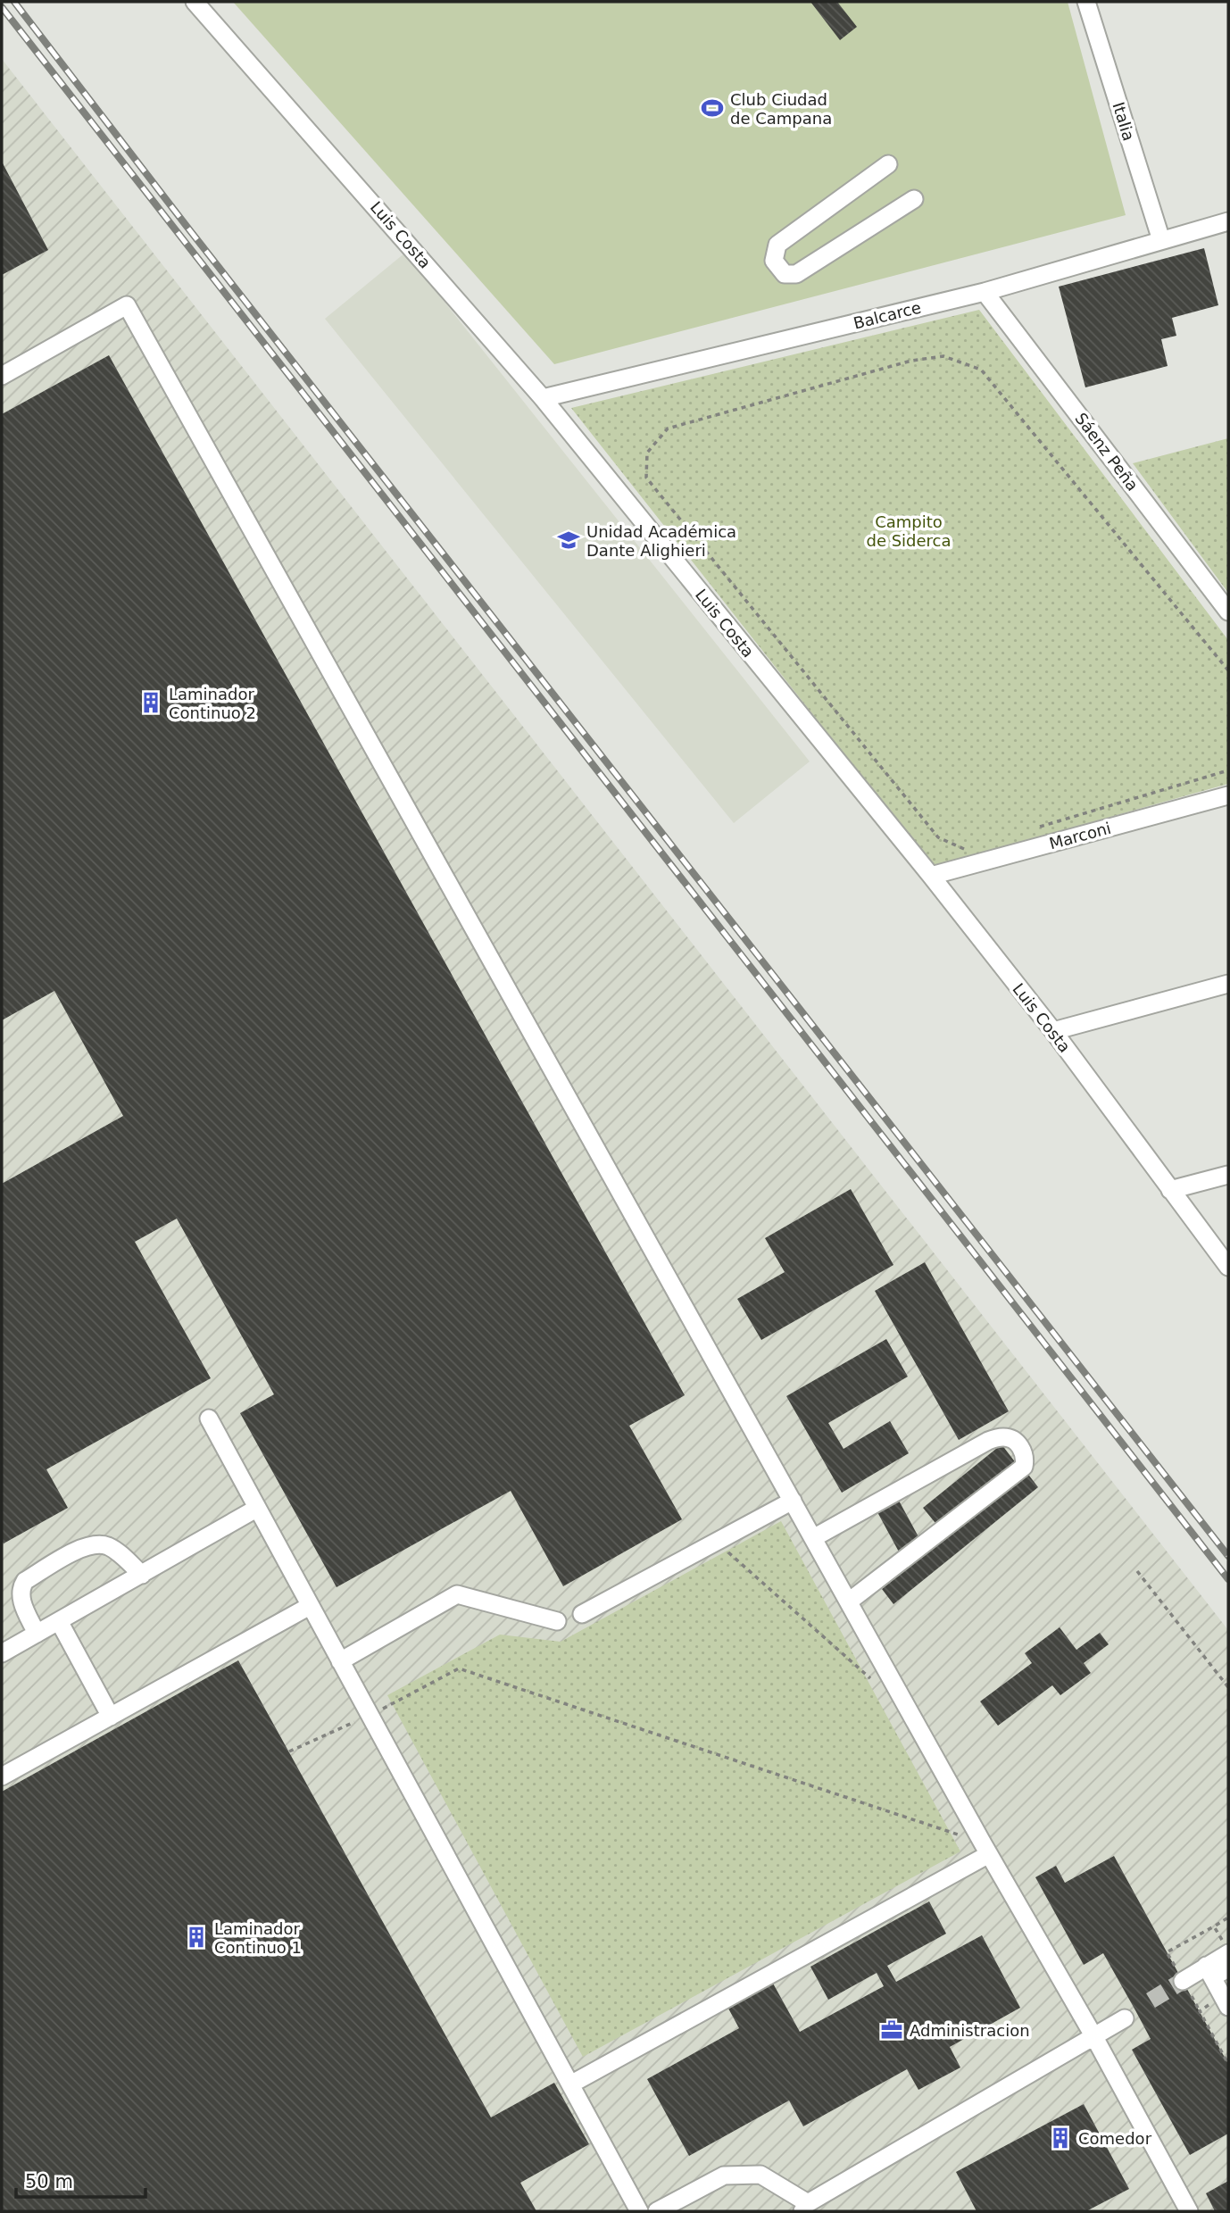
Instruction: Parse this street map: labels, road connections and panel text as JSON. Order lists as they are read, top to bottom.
{
  "streets": {
    "street": [
      "Italia",
      "Luis Costa",
      "Balcarce",
      "Sáenz Peña",
      "Marconi"
    ]
  },
  "crossings": [
    ["Italia", "Balcarce"],
    ["Luis Costa", "Balcarce"],
    ["Luis Costa", "Marconi"],
    ["Balcarce", "Sáenz Peña"]
  ],
  "parks": ["Campito de Siderca"],
  "places": {
    "sports": ["Club Ciudad de Campana"],
    "school or university": ["Unidad Académica Dante Alighieri"],
    "building": ["Laminador Continuo 2", "Laminador Continuo 1", "Comedor"],
    "office": ["Administracion"]
  },
  "scale_bar": "50 m"
}
